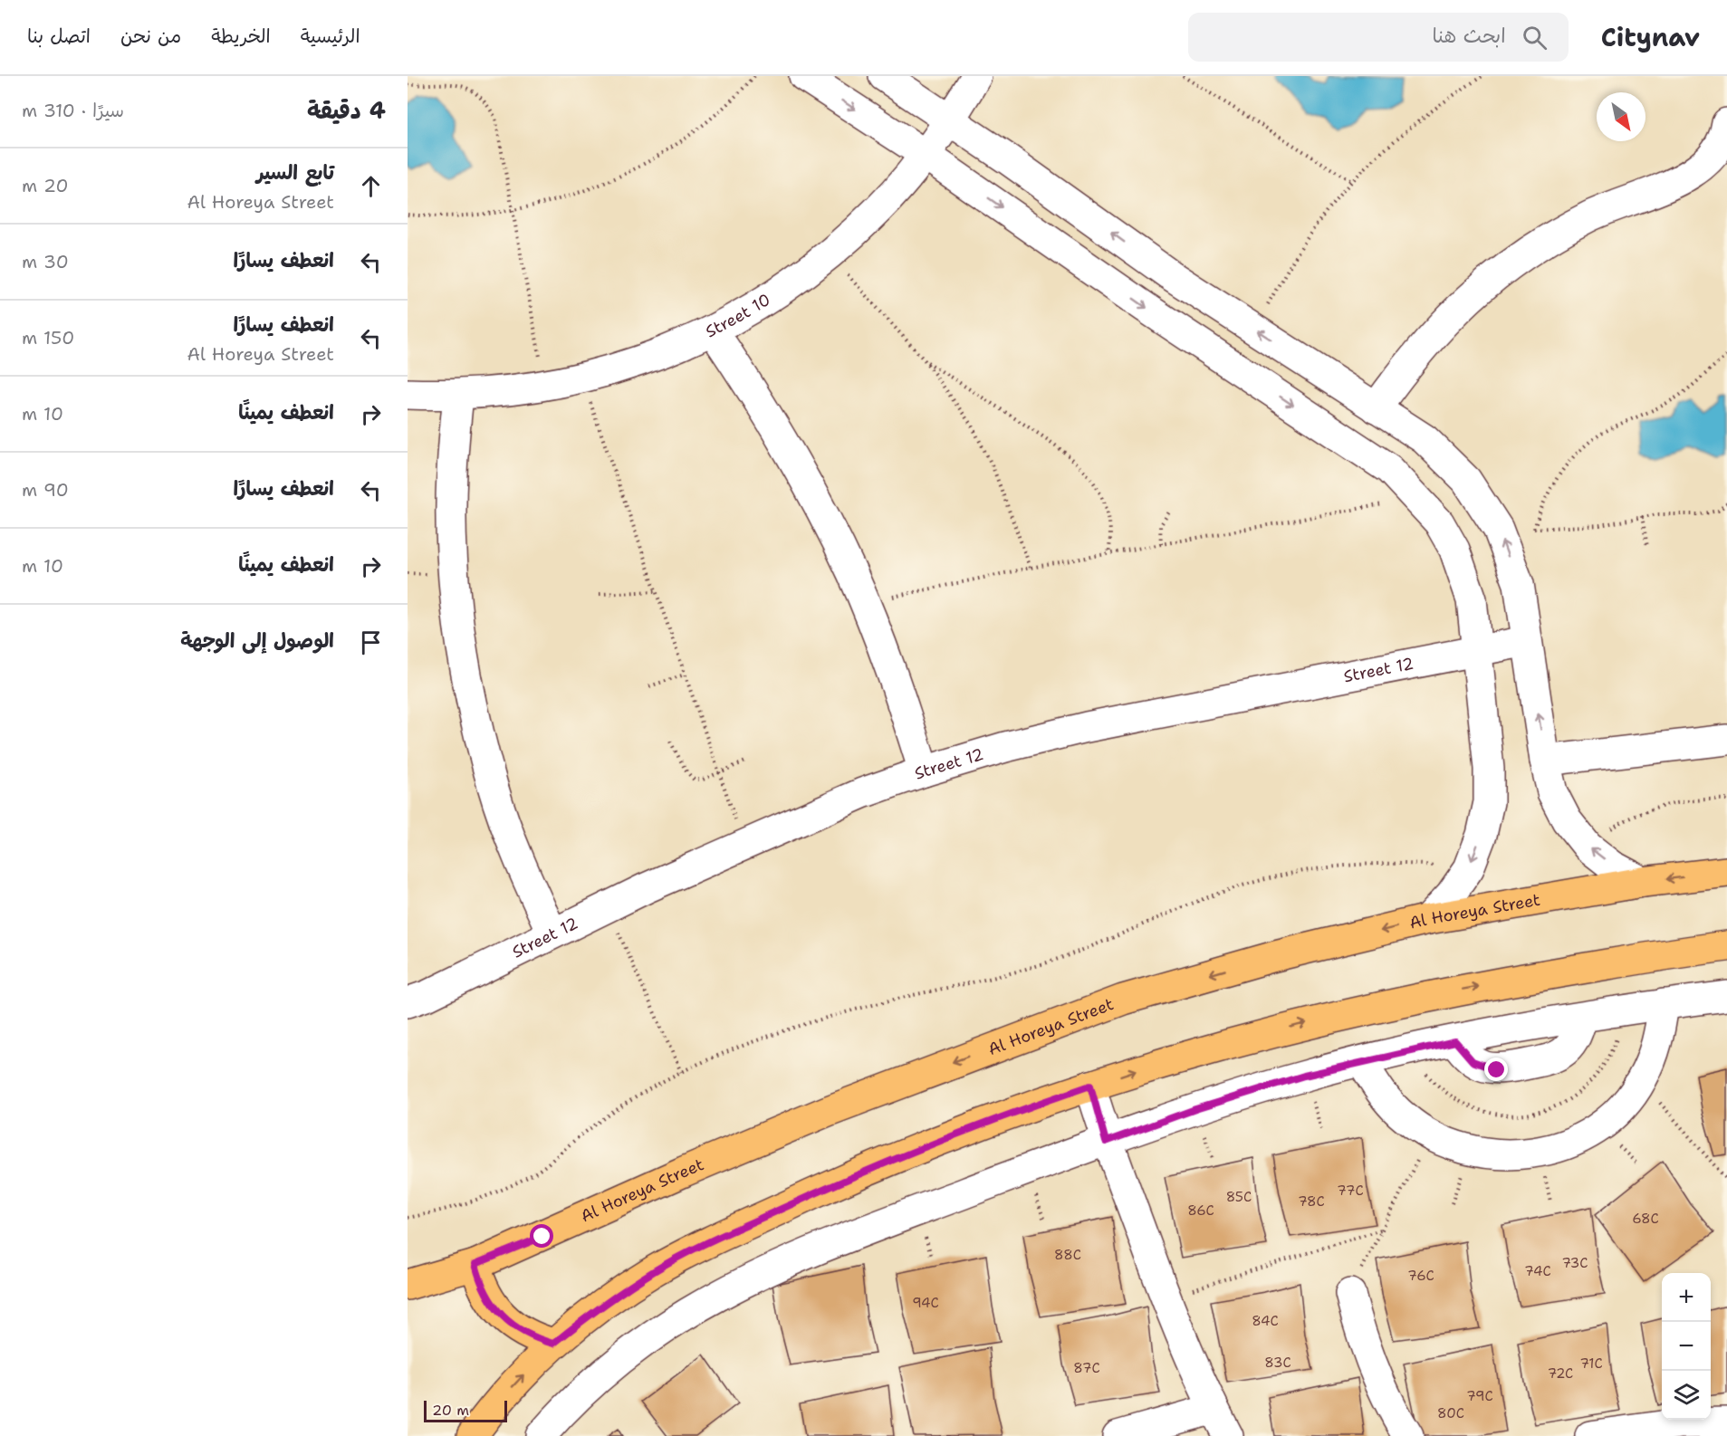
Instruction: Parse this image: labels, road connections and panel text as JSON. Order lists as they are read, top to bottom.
{
  "streets": {
    "main road": ["Al Horeya Street"],
    "street": ["Street 10", "Street 12"]
  },
  "house_numbers": [
    "77C",
    "85C",
    "78C",
    "86C",
    "68C",
    "88C",
    "73C",
    "74C",
    "76C",
    "94C",
    "84C",
    "83C",
    "71C",
    "87C",
    "72C",
    "79C",
    "80C"
  ],
  "scale_bar": "20 m",
  "north": "bottom right",
  "page": {
    "header": "Citynav",
    "search": "ابحث هنا",
    "nav": [
      "الرئيسية",
      "الخريطة",
      "من نحن",
      "اتصل بنا"
    ],
    "heading": ["4 دقيقة", "سيرًا · 310 m"],
    "list": [
      ["تابع السير", "Al Horeya Street", "20 m"],
      ["انعطف يسارًا", "30 m"],
      ["انعطف يسارًا", "Al Horeya Street", "150 m"],
      ["انعطف يمينًا", "10 m"],
      ["انعطف يسارًا", "90 m"],
      ["انعطف يمينًا", "10 m"],
      "الوصول إلى الوجهة"
    ],
    "map_buttons": ["+", "−"],
    "scale": "20 m"
  }
}
